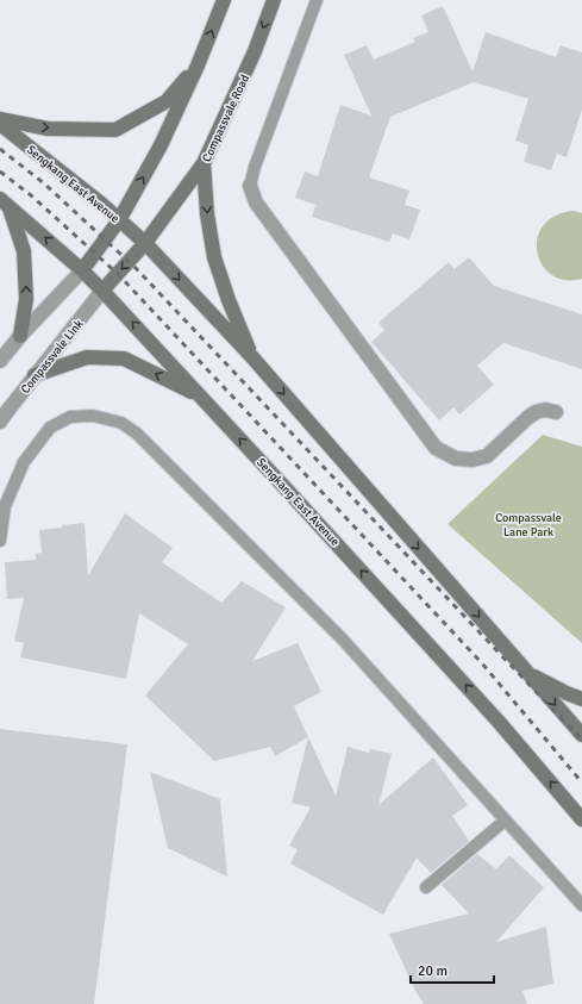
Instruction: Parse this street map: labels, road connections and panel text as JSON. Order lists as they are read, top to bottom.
{
  "streets": {
    "main road": ["Compassvale Road", "Sengkang East Avenue"],
    "street": ["Compassvale Link"]
  },
  "crossings": [
    ["Compassvale Road", "Sengkang East Avenue"],
    ["Compassvale Road", "Compassvale Link"],
    ["Sengkang East Avenue", "Compassvale Link"]
  ],
  "parks": ["Compassvale Lane Park"],
  "scale_bar": "20 m"
}
